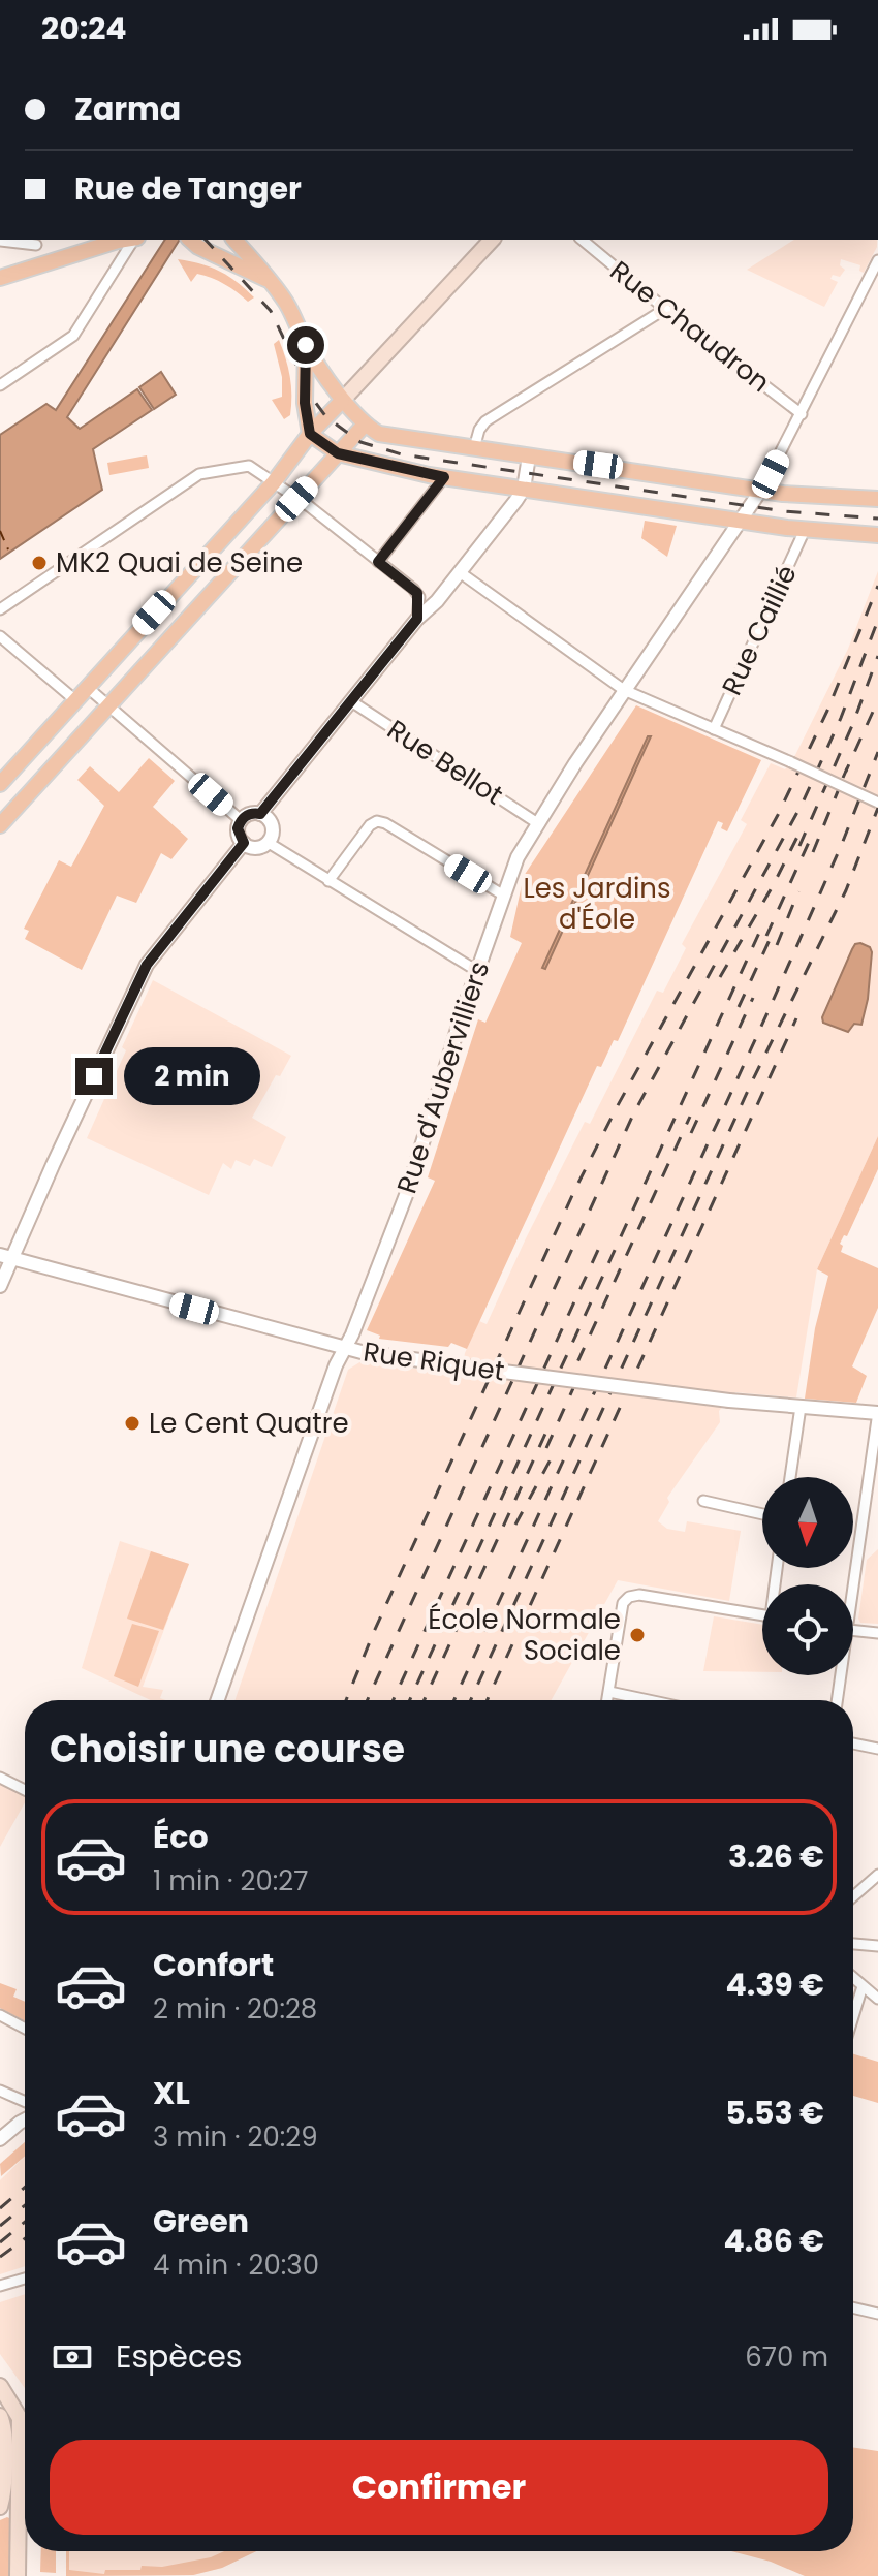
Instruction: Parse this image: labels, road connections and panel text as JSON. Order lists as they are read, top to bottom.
{
  "streets": {
    "street": [
      "Rue Chaudron",
      "Rue Caillié",
      "Rue Bellot",
      "Rue d'Aubervilliers",
      "Rue Riquet"
    ]
  },
  "crossings": [
    ["Rue Bellot", "Rue d'Aubervilliers"],
    ["Rue d'Aubervilliers", "Rue Riquet"]
  ],
  "parks": ["Les Jardins d'Éole"],
  "places": ["MK2 Quai de Seine", "Le Cent Quatre", "École Normale Sociale"],
  "north": "bottom",
  "page": {
    "status": "20:24",
    "banner": ["Zarma", "Rue de Tanger"],
    "bubble": "2 min",
    "heading": "Choisir une course",
    "list": [
      {
        "name": "Éco",
        "note": "1 min · 20:27",
        "value": "3.26 €"
      },
      {
        "name": "Confort",
        "note": "2 min · 20:28",
        "value": "4.39 €"
      },
      {
        "name": "XL",
        "note": "3 min · 20:29",
        "value": "5.53 €"
      },
      {
        "name": "Green",
        "note": "4 min · 20:30",
        "value": "4.86 €"
      }
    ],
    "pay": ["Espèces", "670 m"],
    "buttons": "Confirmer"
  }
}
